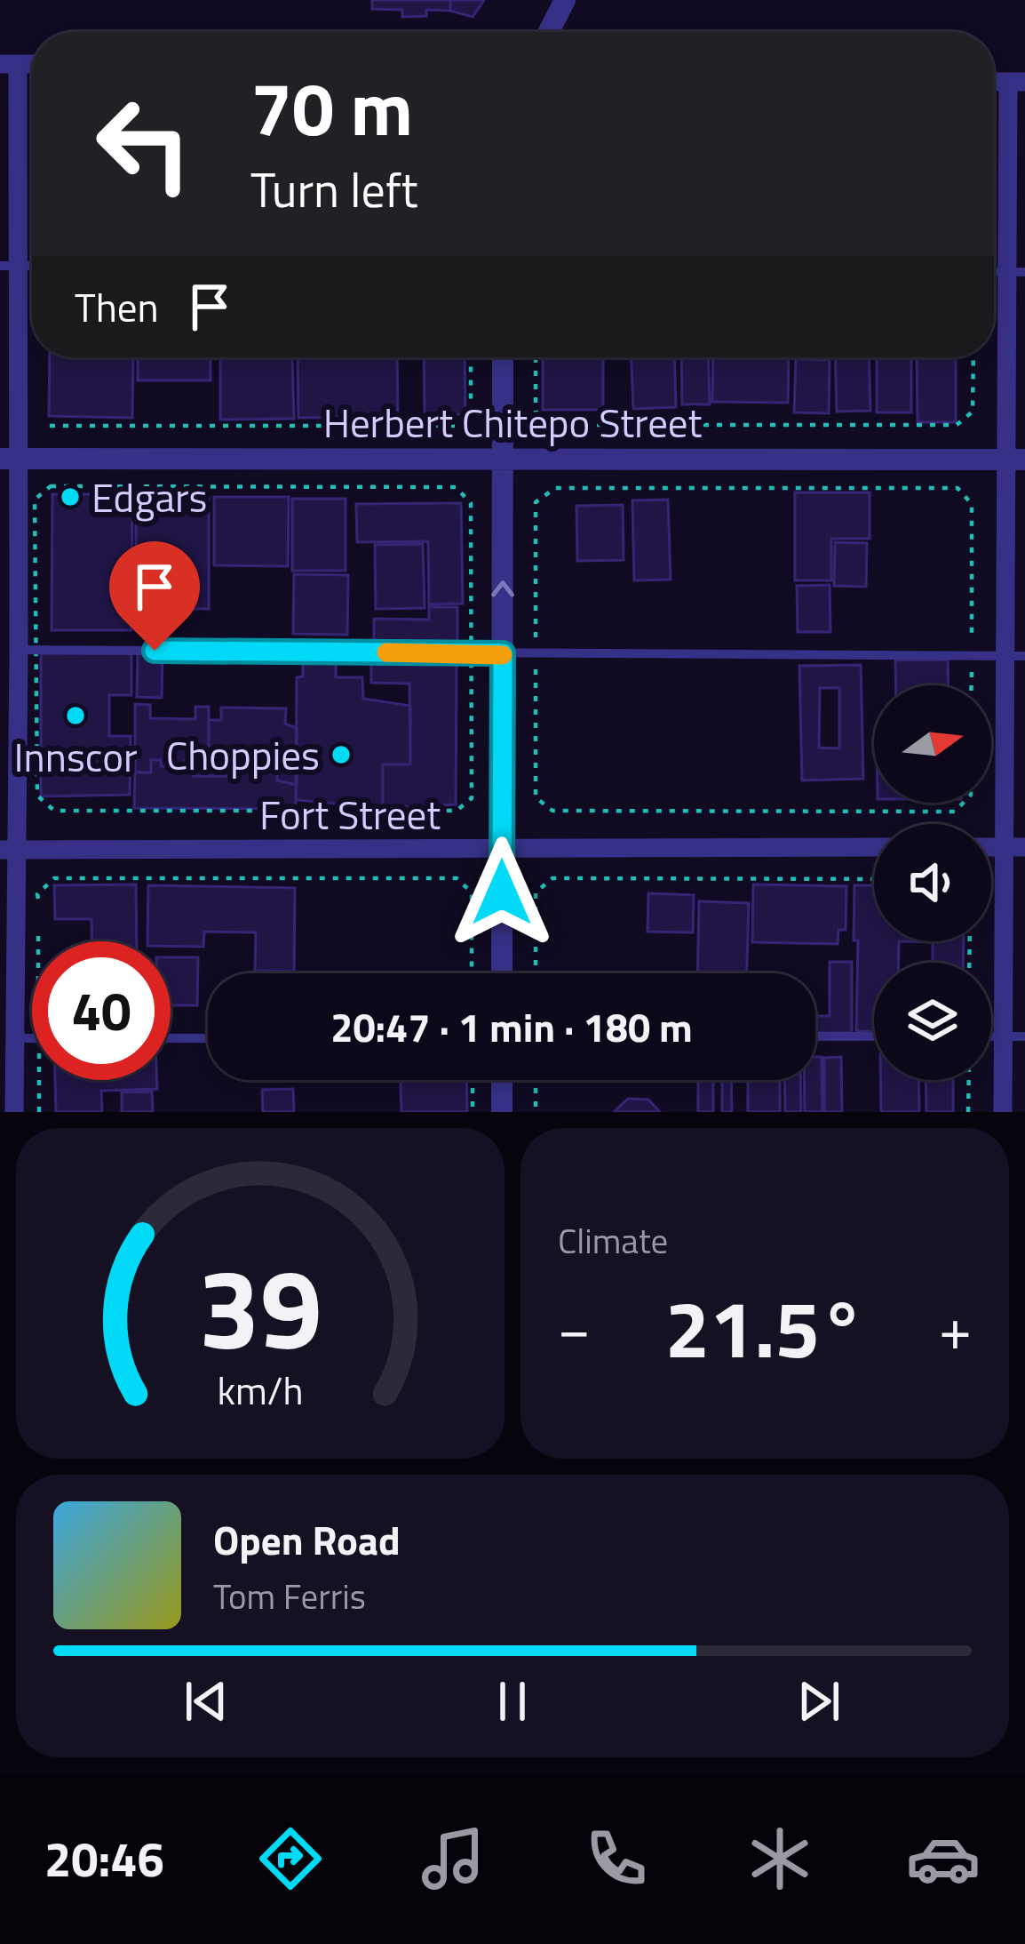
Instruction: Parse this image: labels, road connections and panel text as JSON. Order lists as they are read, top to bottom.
{
  "streets": {
    "street": ["Herbert Chitepo Street", "Fort Street"]
  },
  "places": ["Edgars", "Innscor", "Choppies"],
  "north": "right",
  "page": {
    "turn": ["70 m", "Turn left"],
    "then": "Then",
    "limit": "40",
    "trip": "20:47 · 1 min · 180 m",
    "tile": "Climate",
    "heat": ["−", "21.5°", "+"],
    "song": ["Open Road", "Tom Ferris"],
    "tabs": "20:46",
    "gauge": ["39", "km/h"]
  }
}
